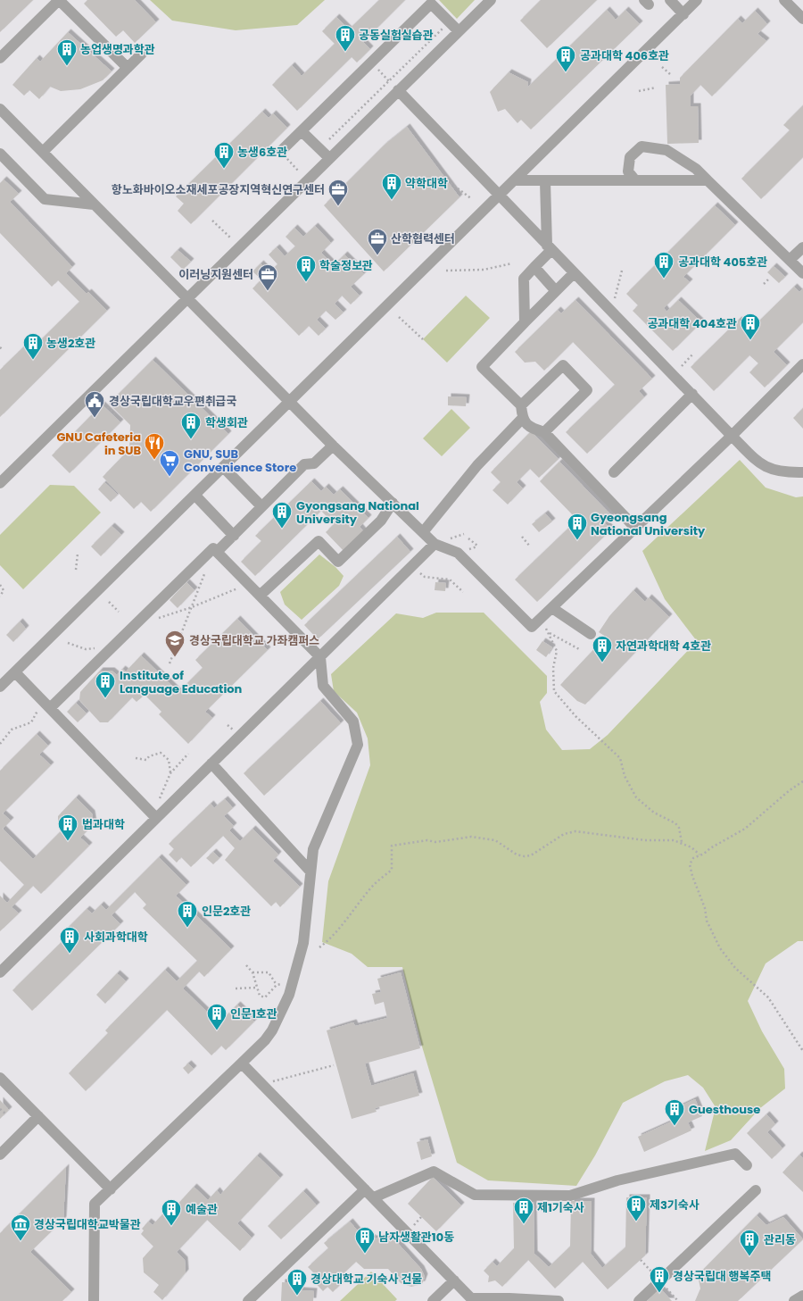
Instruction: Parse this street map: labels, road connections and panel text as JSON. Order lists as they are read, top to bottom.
{
  "places": {
    "building": [
      "공동실험실습관",
      "농업생명과학관",
      "공과대학 406호관",
      "농생6호관",
      "약학대학",
      "공과대학 405호관",
      "학술정보관",
      "공과대학 404호관",
      "농생2호관",
      "학생회관",
      "Gyongsang National University",
      "Gyeongsang National University",
      "자연과학대학 4호관",
      "Institute of Language Education",
      "법과대학",
      "인문2호관",
      "사회과학대학",
      "인문1호관",
      "Guesthouse",
      "제3기숙사",
      "제1기숙사",
      "예술관",
      "남자생활관10동",
      "관리동",
      "경상국립대 행복주택",
      "경상대학교 기숙사 건물"
    ],
    "office": ["항노화바이오소재세포공장지역혁신연구센터", "산학협력센터", "이러닝지원센터"],
    "public building": ["경상국립대학교우편취급국"],
    "restaurant": ["GNU Cafeteria in SUB"],
    "supermarket": ["GNU, SUB Convenience Store"],
    "school or university": ["경상국립대학교 가좌캠퍼스"],
    "museum": ["경상국립대학교박물관"]
  }
}
